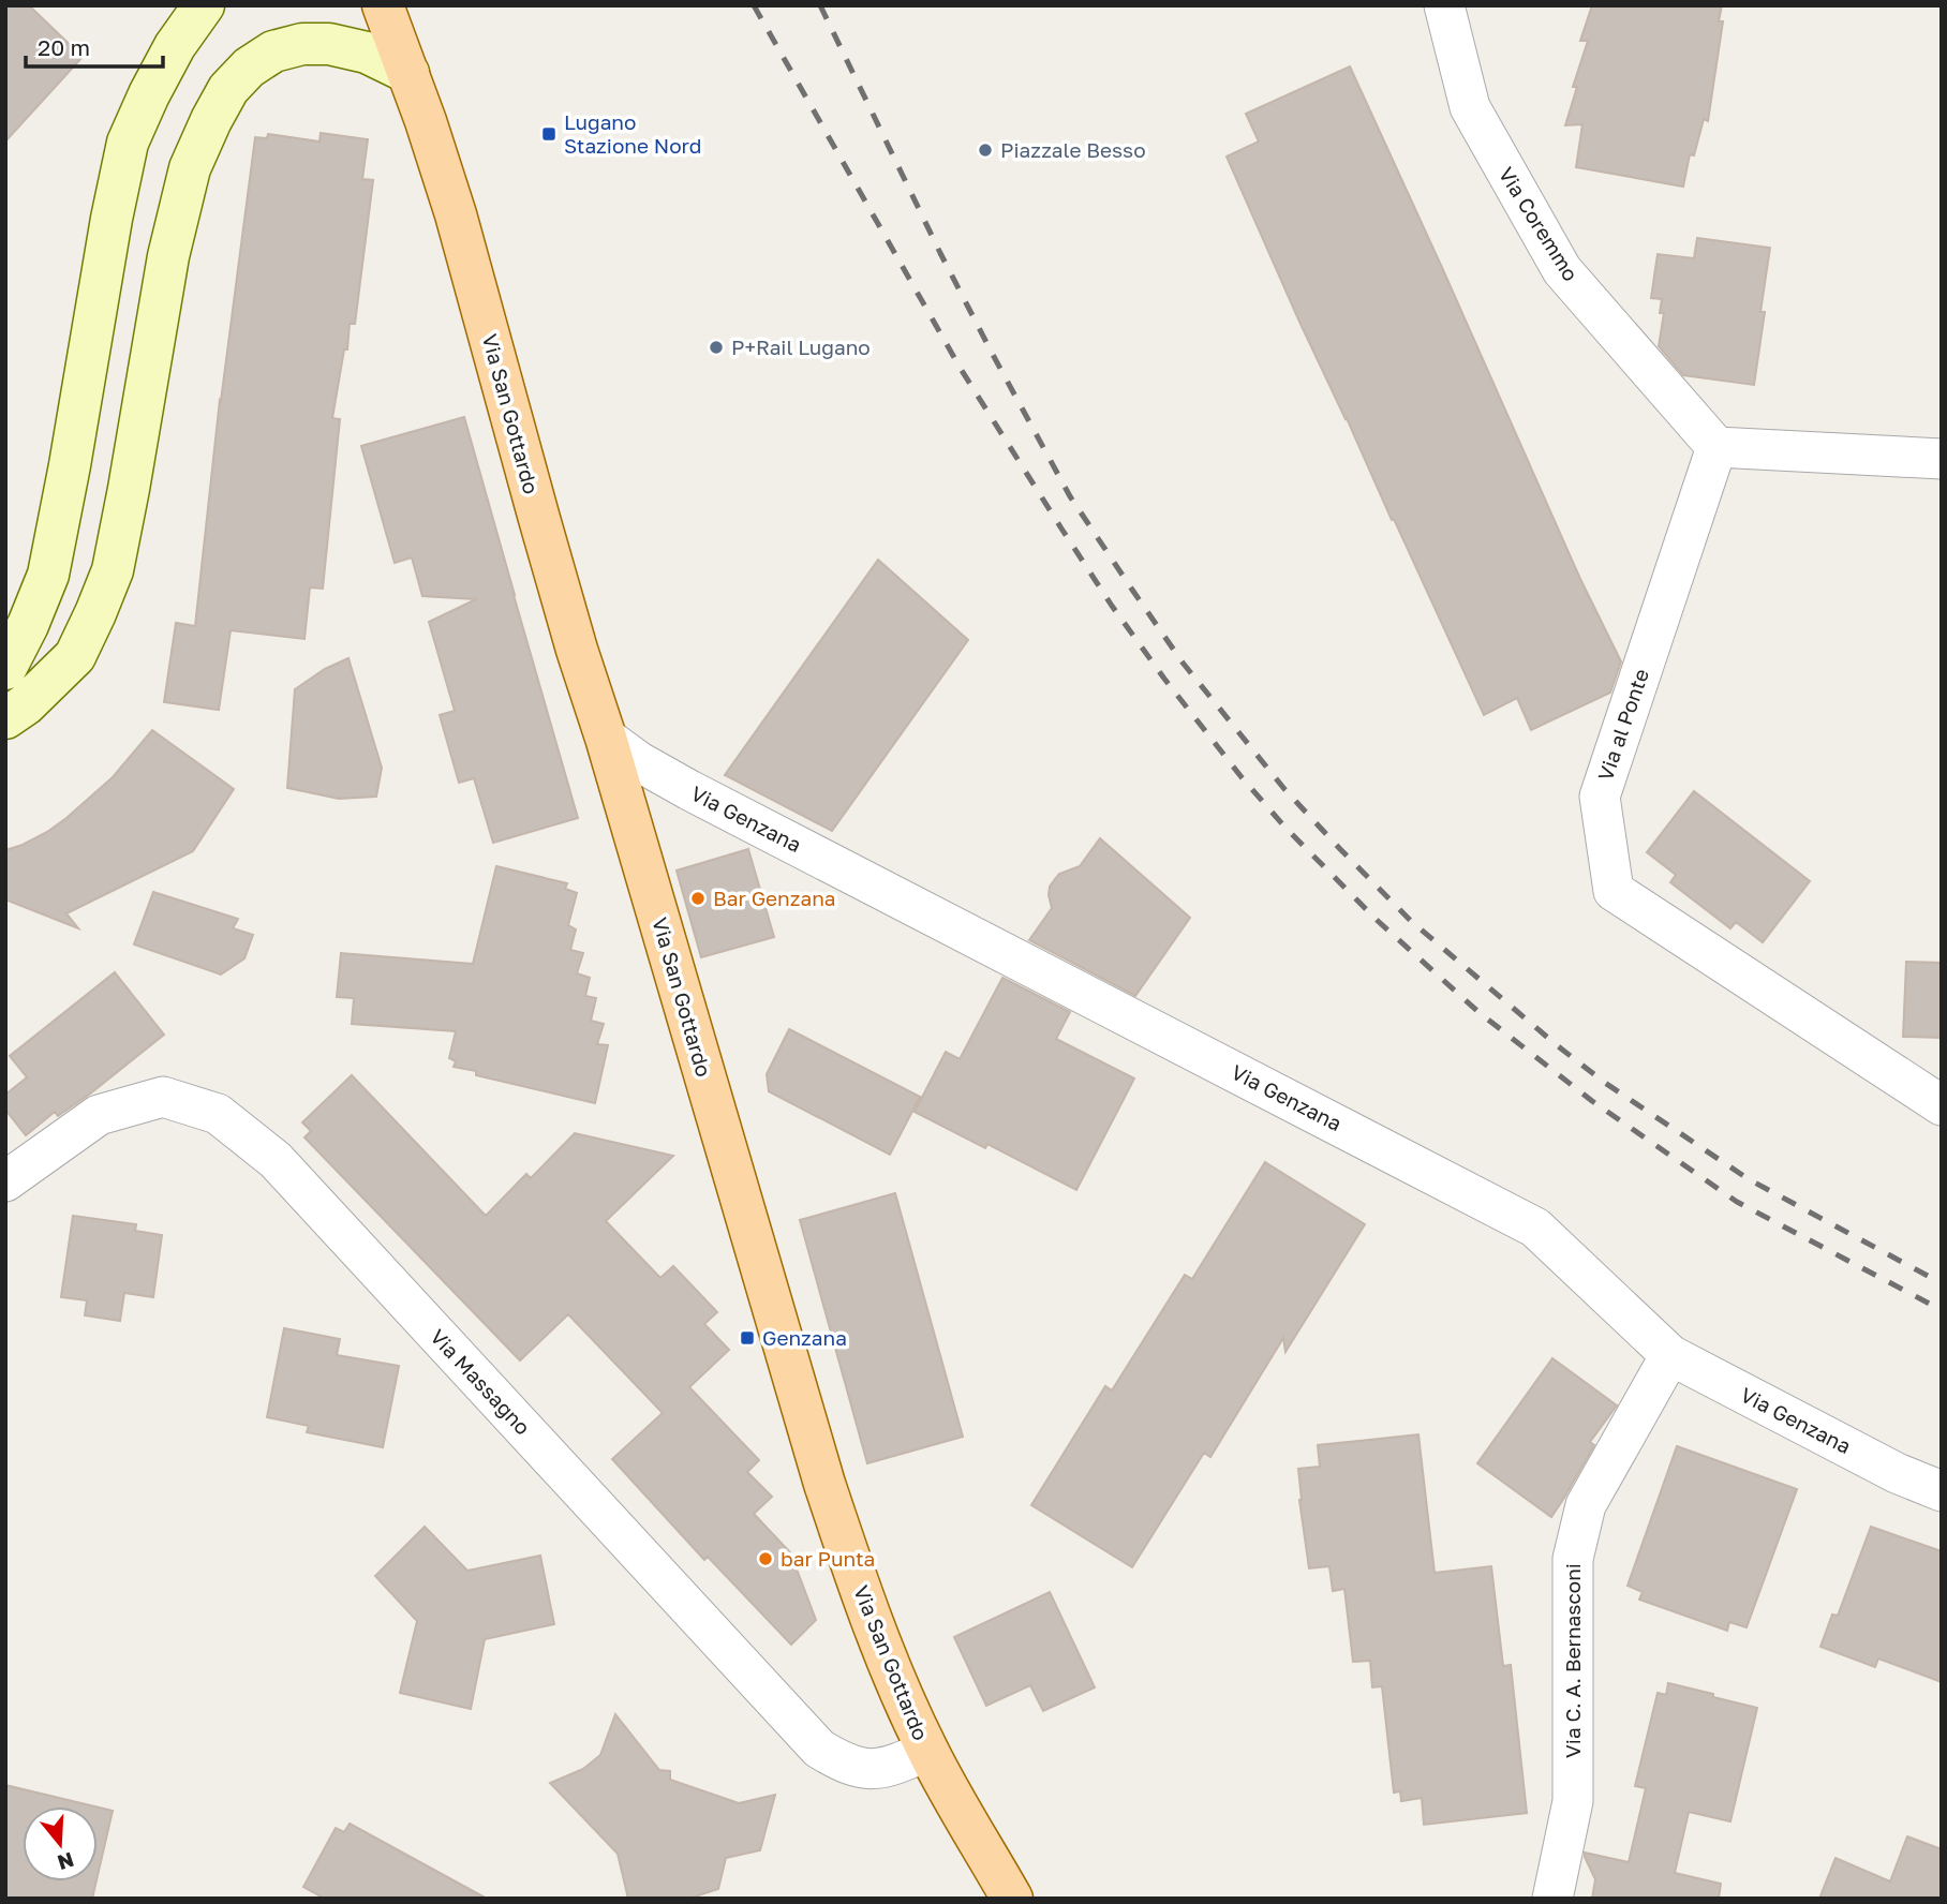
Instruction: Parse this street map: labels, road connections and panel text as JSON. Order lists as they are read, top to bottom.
{
  "streets": {
    "main road": ["Via San Gottardo"],
    "street": [
      "Via Coremmo",
      "Via al Ponte",
      "Via Genzana",
      "Via Massagno",
      "Via C. A. Bernasconi"
    ]
  },
  "crossings": [
    ["Via Coremmo", "Via al Ponte"],
    ["Via San Gottardo", "Via Genzana"],
    ["Via San Gottardo", "Via Massagno"],
    ["Via Genzana", "Via C. A. Bernasconi"]
  ],
  "places": {
    "transit": ["Lugano Stazione Nord", "Genzana"],
    "other": [
      "Piazzale Besso",
      "P+Rail Lugano",
      "Bar Genzana",
      "bar Punta"
    ]
  },
  "scale_bar": "20 m",
  "north": "bottom"
}
